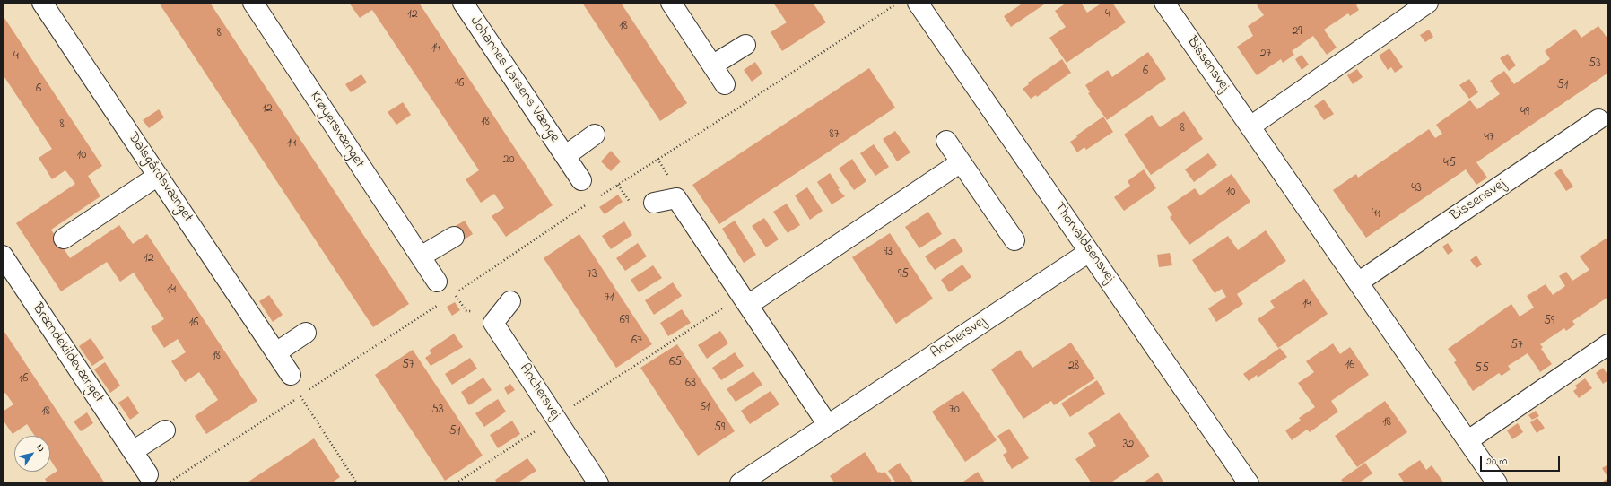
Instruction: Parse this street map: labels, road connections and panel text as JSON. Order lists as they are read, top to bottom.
{
  "streets": {
    "street": [
      "Bissensvej",
      "Johannes Larsens Vænge",
      "Krøyersvænget",
      "Dalsgårdsvænget",
      "Thorvaldsensvej",
      "Anchersvej",
      "Brændekildevænget"
    ]
  },
  "crossings": [
    ["Thorvaldsensvej", "Anchersvej"]
  ],
  "house_numbers": [
    "12",
    "4",
    "18",
    "29",
    "8",
    "14",
    "27",
    "4",
    "53",
    "6",
    "16",
    "51",
    "6",
    "12",
    "49",
    "18",
    "8",
    "8",
    "87",
    "47",
    "14",
    "10",
    "20",
    "45",
    "43",
    "10",
    "41",
    "93",
    "12",
    "73",
    "95",
    "14",
    "71",
    "14",
    "69",
    "59",
    "16",
    "67",
    "57",
    "18",
    "65",
    "57",
    "16",
    "28",
    "55",
    "16",
    "63",
    "61",
    "53",
    "70",
    "18",
    "18",
    "59",
    "51",
    "32"
  ],
  "scale_bar": "20 m",
  "north": "top right"
}
